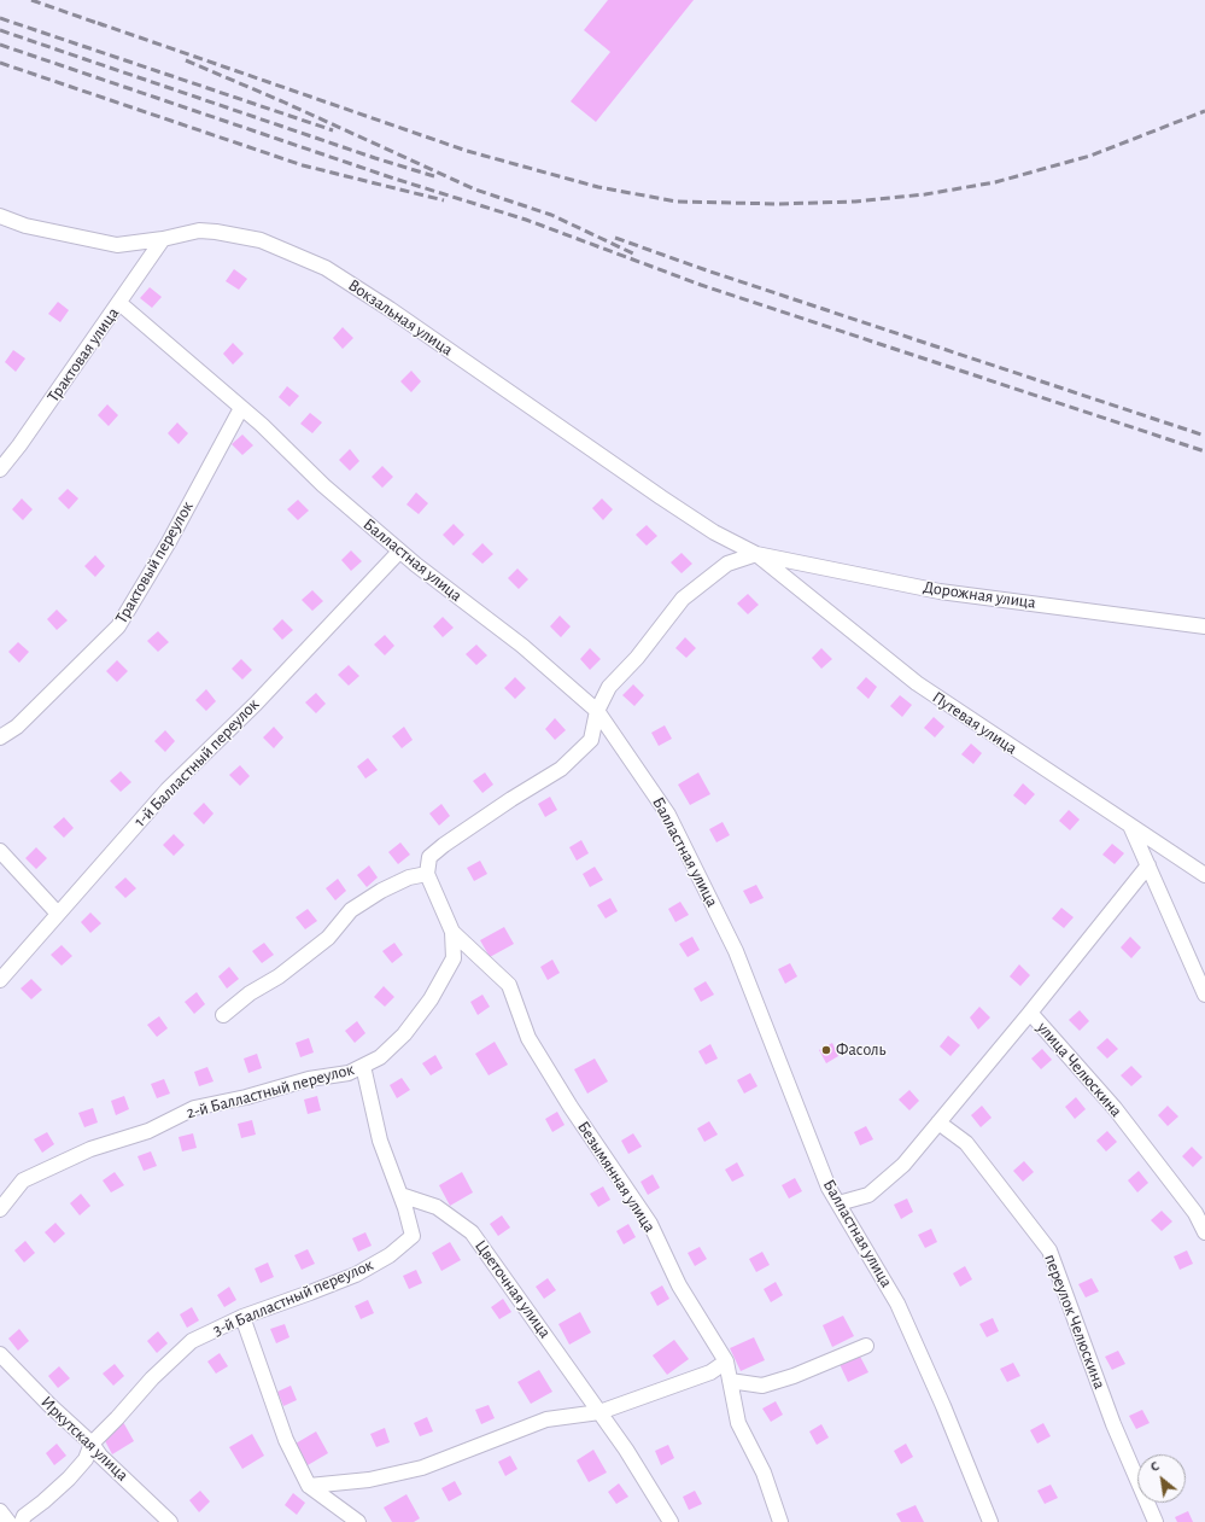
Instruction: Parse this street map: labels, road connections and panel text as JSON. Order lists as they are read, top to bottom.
{
  "streets": {
    "street": [
      "Вокзальная улица",
      "Трактовая улица",
      "Балластная улица",
      "Трактовый переулок",
      "Дорожная улица",
      "Путевая улица",
      "1-й Балластный переулок",
      "улица Челюскина",
      "2-й Балластный переулок",
      "Безымянная улица",
      "Цветочная улица",
      "3-й Балластный переулок",
      "переулок Челюскина",
      "Иркутская улица"
    ]
  },
  "crossings": [
    ["Вокзальная улица", "Трактовая улица"],
    ["Вокзальная улица", "Дорожная улица"],
    ["Вокзальная улица", "Путевая улица"],
    ["Трактовая улица", "Балластная улица"],
    ["Балластная улица", "Трактовый переулок"],
    ["Балластная улица", "1-й Балластный переулок"],
    ["Дорожная улица", "Путевая улица"],
    ["2-й Балластный переулок", "Безымянная улица"],
    ["2-й Балластный переулок", "3-й Балластный переулок"],
    ["Цветочная улица", "3-й Балластный переулок"],
    ["3-й Балластный переулок", "Иркутская улица"]
  ],
  "places": ["Фасоль"],
  "north": "top left"
}
